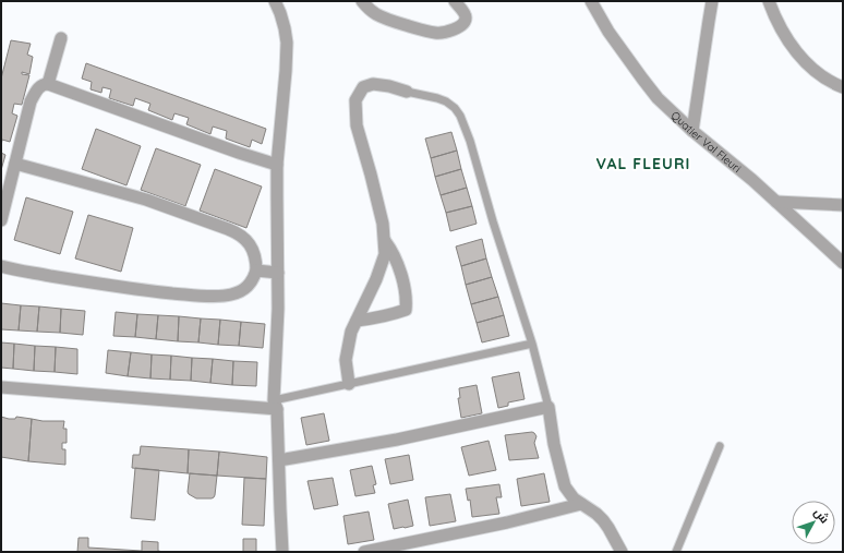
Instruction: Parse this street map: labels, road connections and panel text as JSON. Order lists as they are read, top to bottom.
{
  "streets": {
    "street": ["Quatier Val Fleuri"]
  },
  "districts": ["VAL FLEURI"],
  "north": "top right"
}
